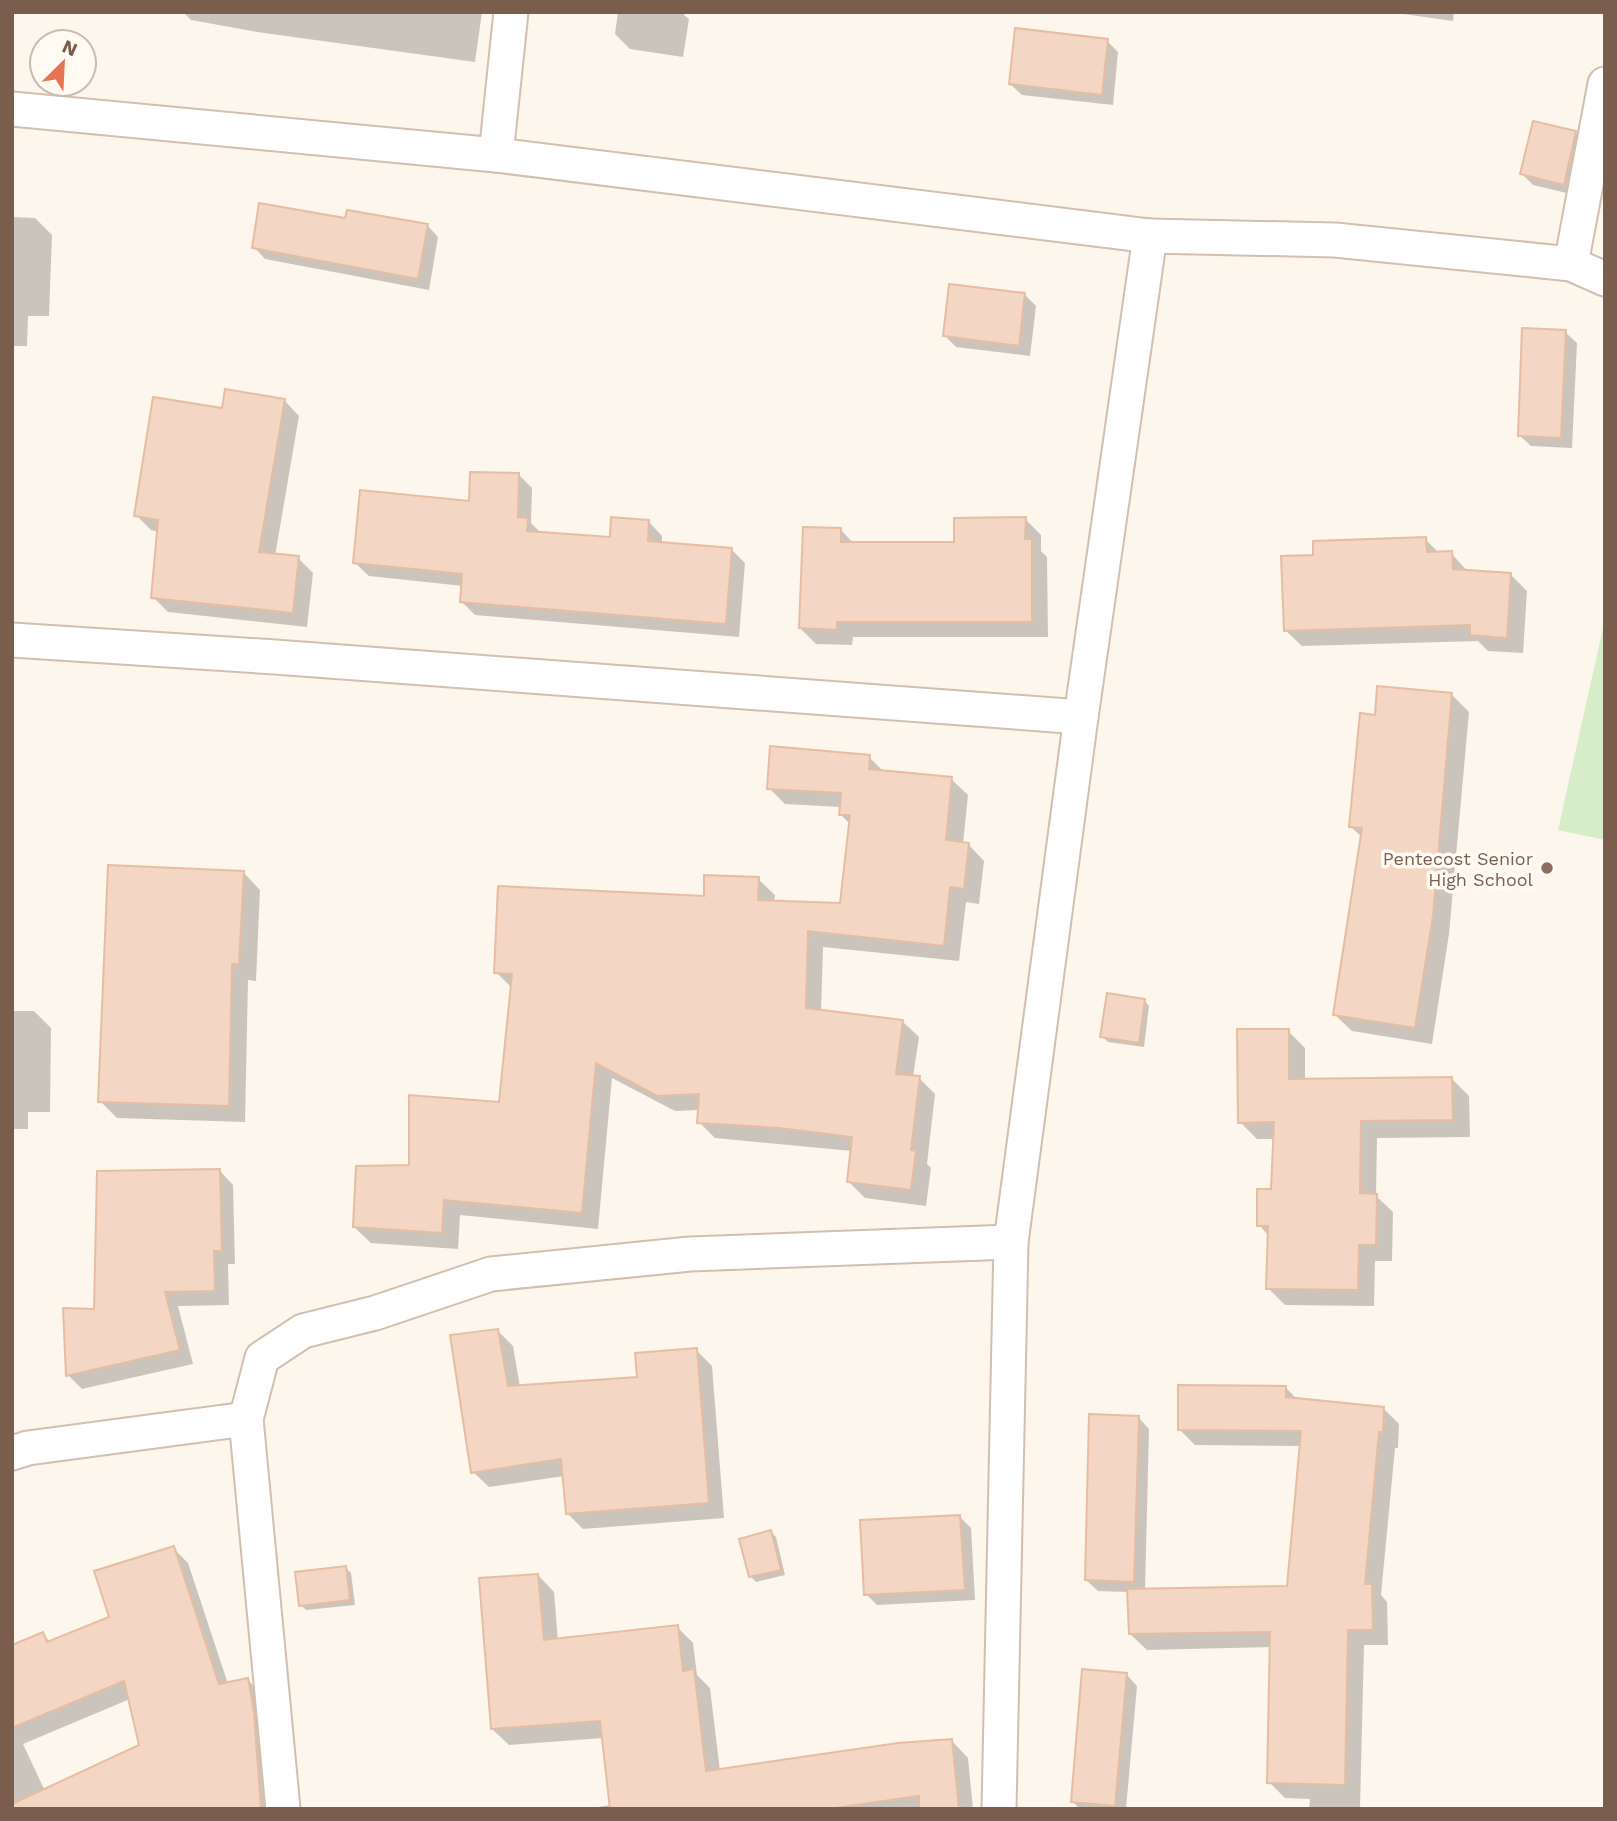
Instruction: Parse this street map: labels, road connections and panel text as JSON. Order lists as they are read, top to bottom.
{
  "places": ["Pentecost Senior High School"],
  "north": "top right"
}
